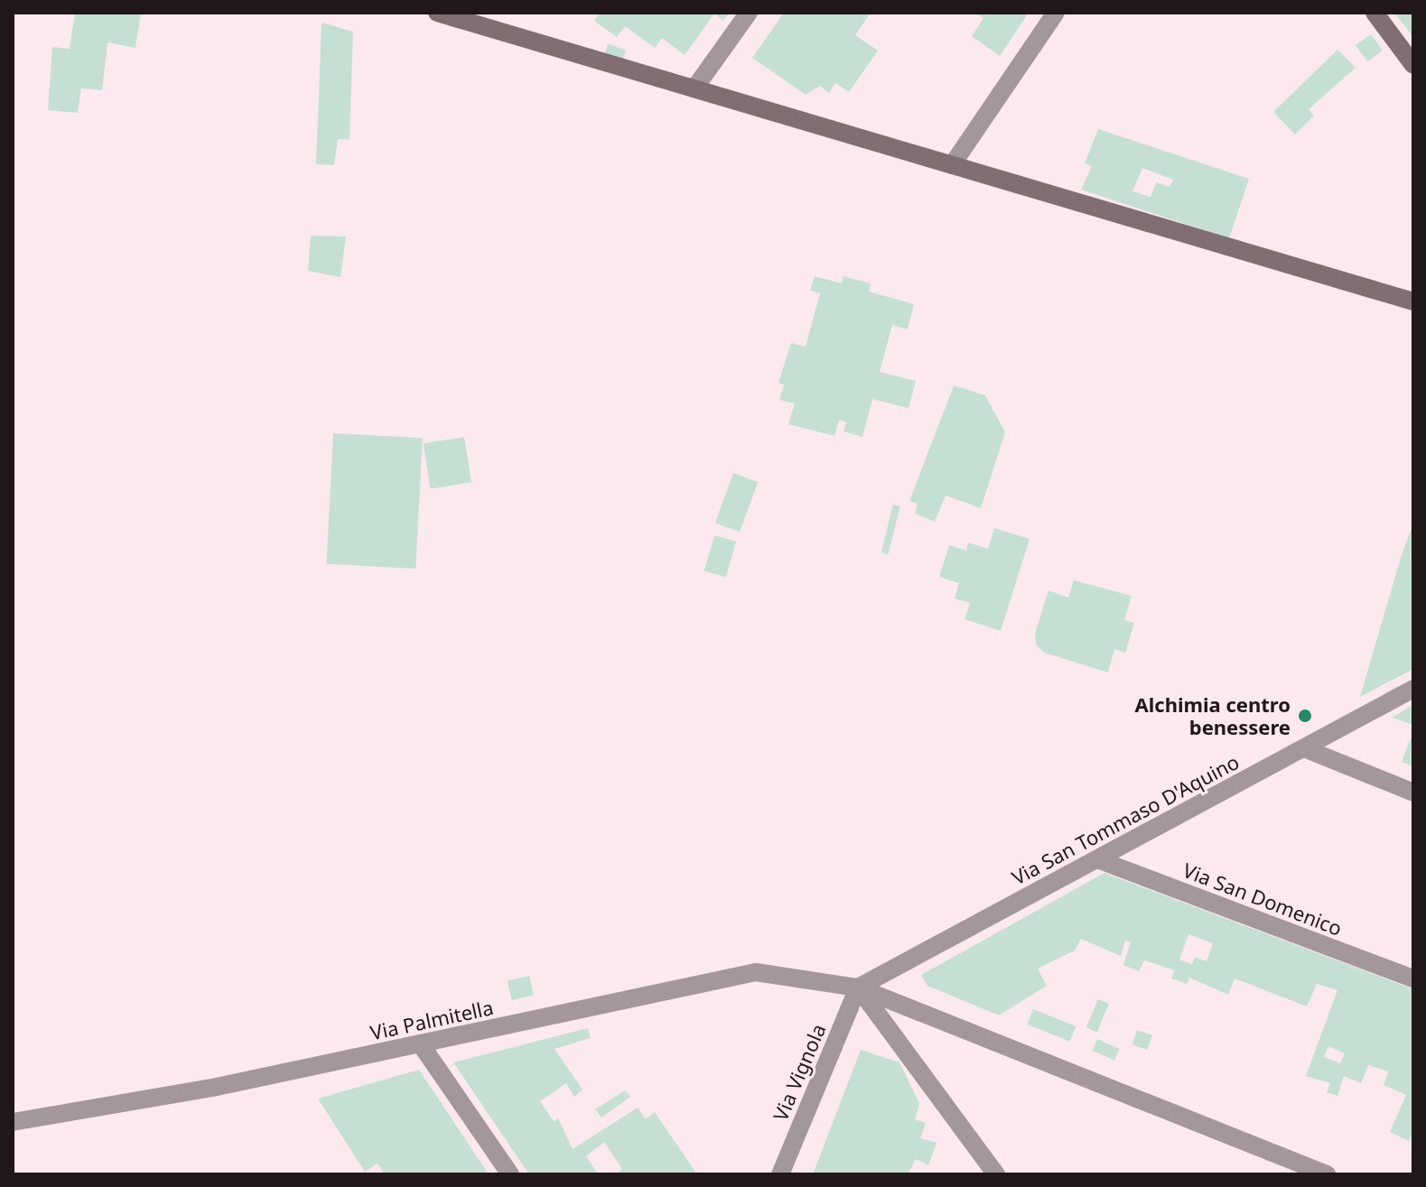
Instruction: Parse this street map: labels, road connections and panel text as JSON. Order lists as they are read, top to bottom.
{
  "streets": {
    "street": [
      "Via San Tommaso D'Aquino",
      "Via San Domenico",
      "Via Palmitella",
      "Via Vignola"
    ]
  },
  "crossings": [
    ["Via San Tommaso D'Aquino", "Via San Domenico"],
    ["Via San Tommaso D'Aquino", "Via Palmitella"],
    ["Via San Tommaso D'Aquino", "Via Vignola"],
    ["Via Palmitella", "Via Vignola"]
  ],
  "places": ["Alchimia centro benessere"]
}
